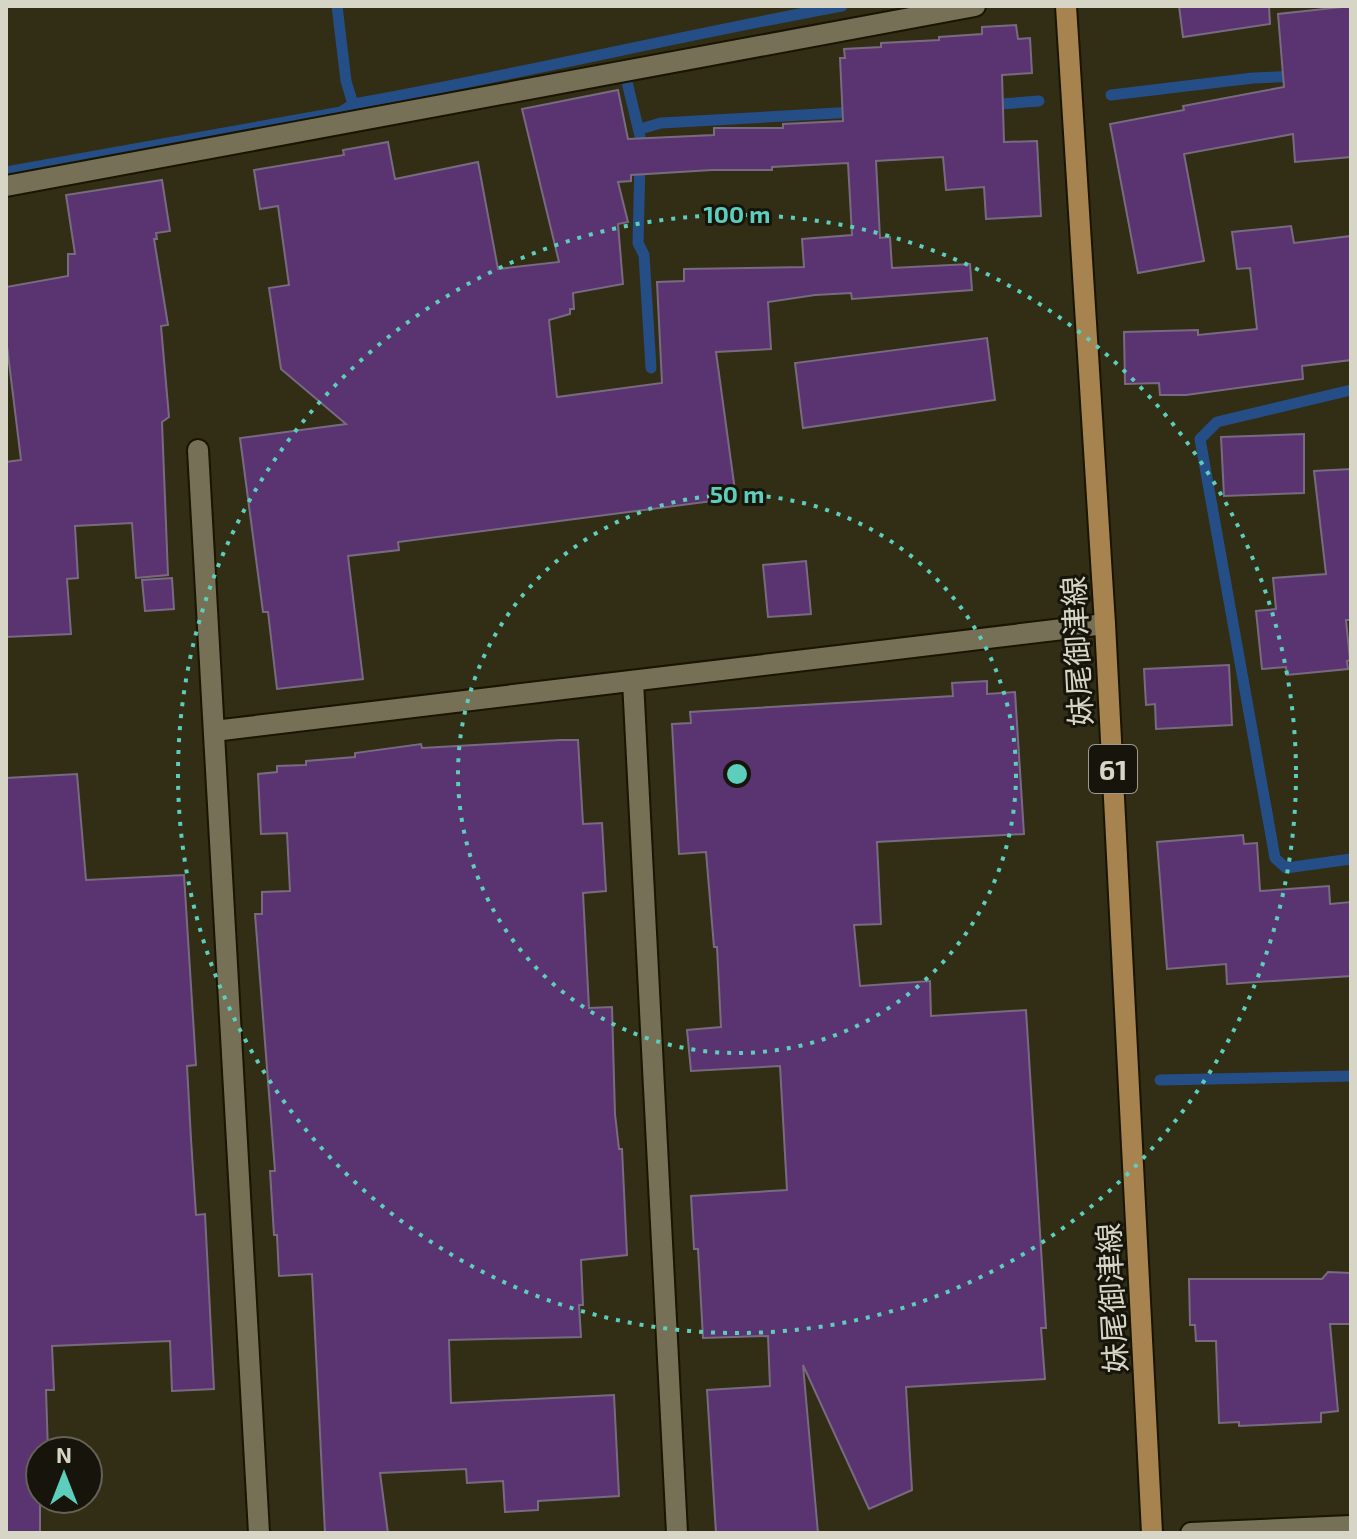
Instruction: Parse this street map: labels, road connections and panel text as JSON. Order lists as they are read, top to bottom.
{
  "streets": {
    "main road": ["妹尾御津線", "61"]
  },
  "north": "top",
  "rings": ["100 m", "50 m"]
}
